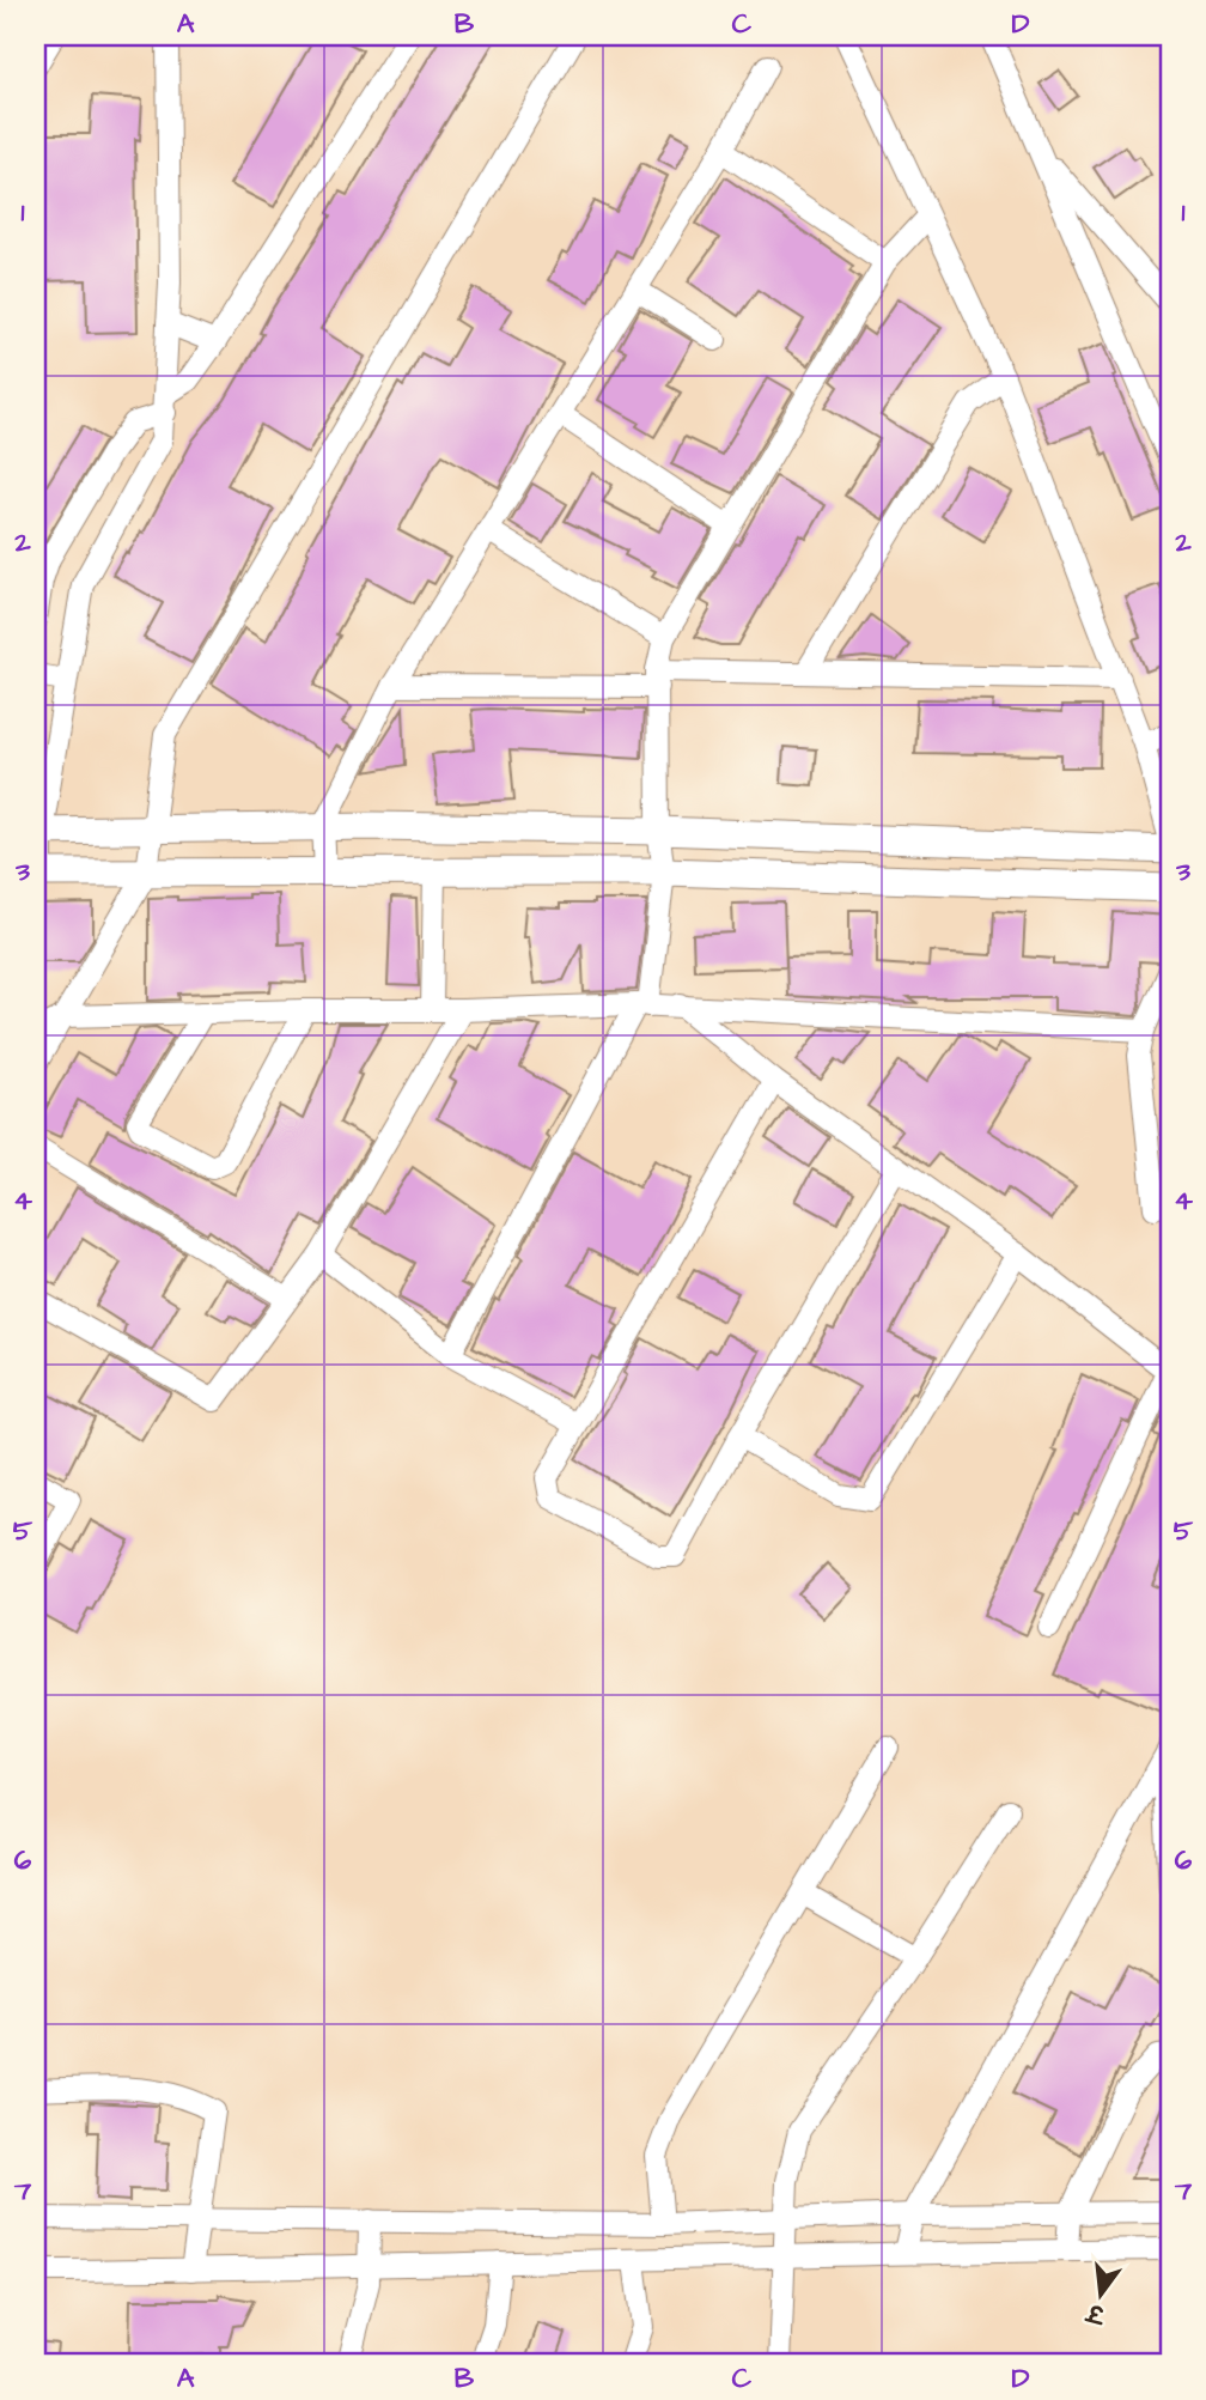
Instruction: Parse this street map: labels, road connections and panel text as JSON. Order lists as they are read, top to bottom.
{
  "north": "bottom",
  "grid": {
    "columns": [
      "A",
      "B",
      "C",
      "D"
    ],
    "rows": [
      "1",
      "2",
      "3",
      "4",
      "5",
      "6",
      "7"
    ]
  }
}
